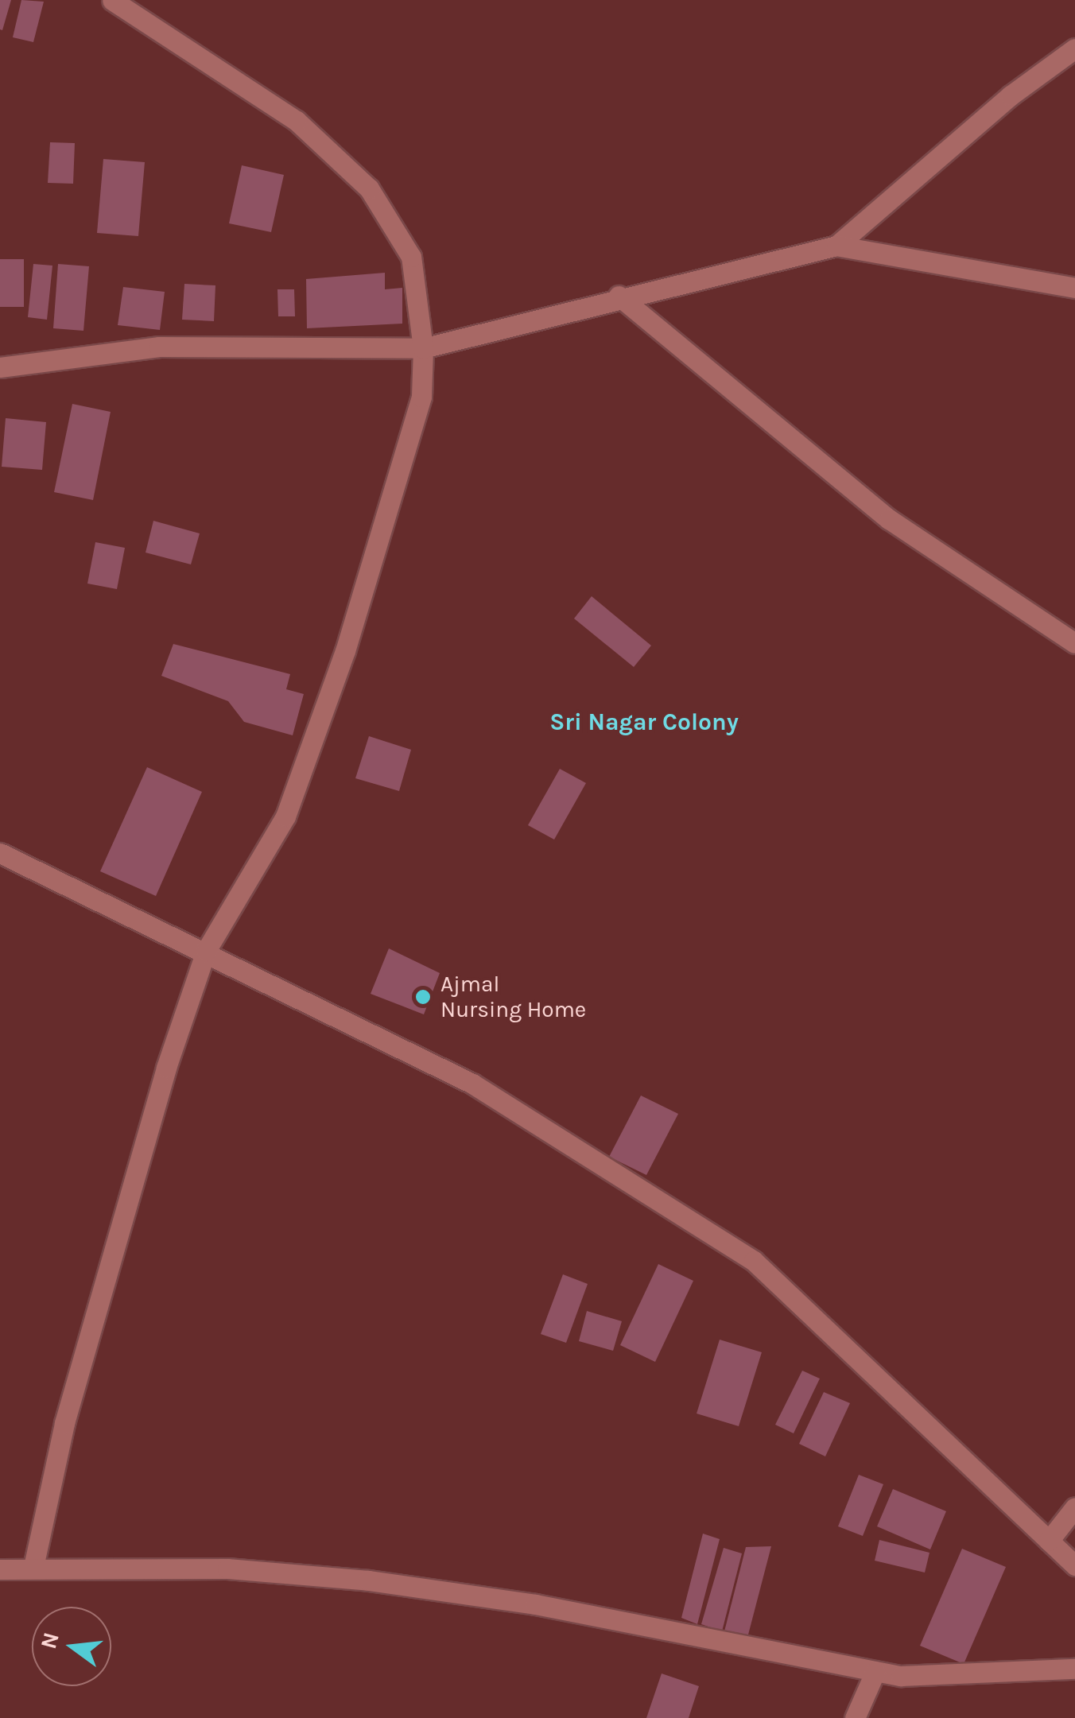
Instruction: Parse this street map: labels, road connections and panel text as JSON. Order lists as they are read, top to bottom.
{
  "districts": ["Sri Nagar Colony"],
  "places": ["Ajmal Nursing Home"],
  "north": "left"
}
